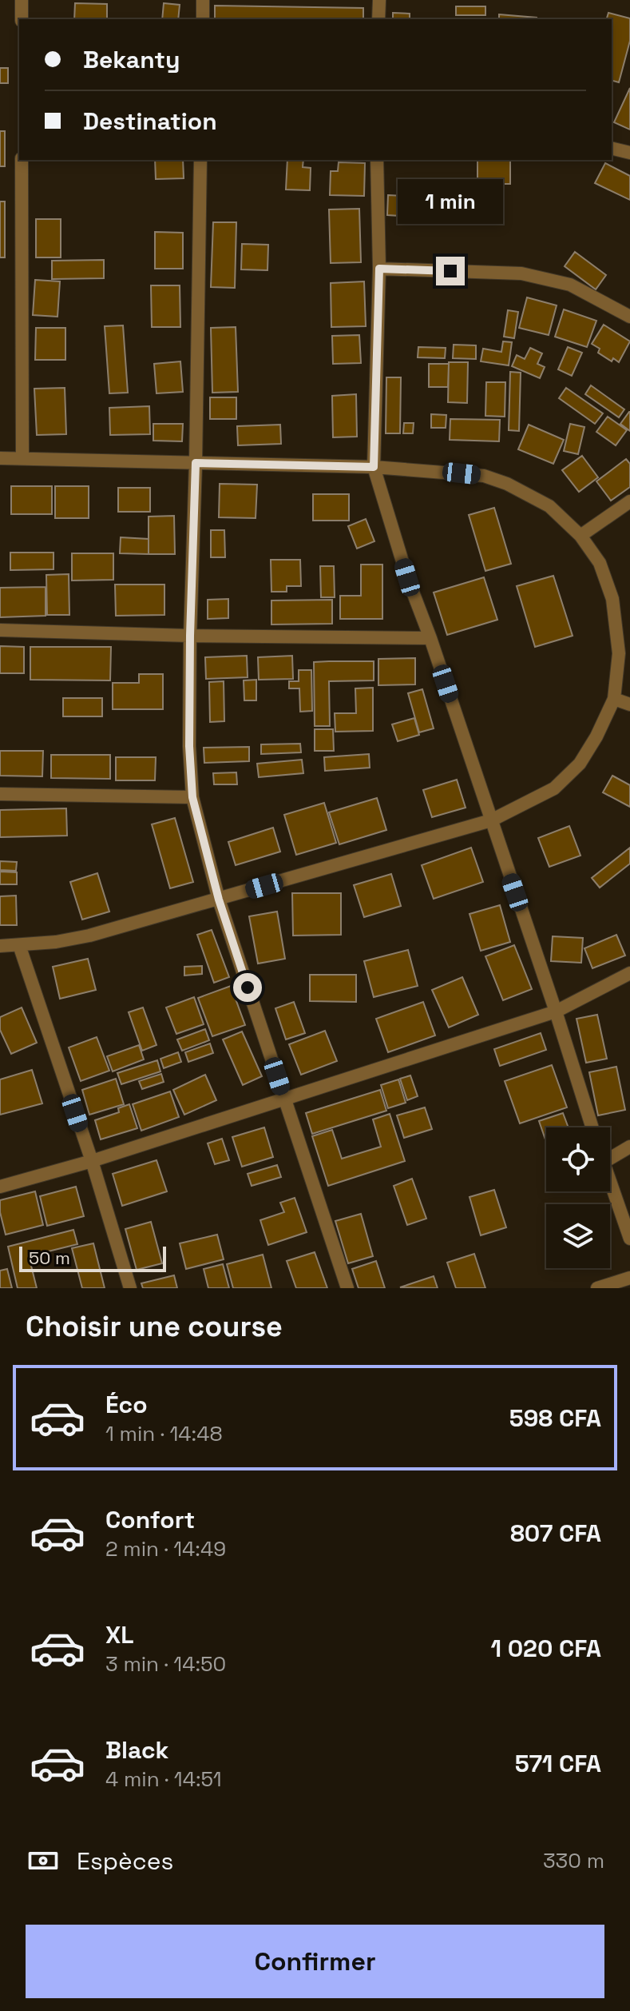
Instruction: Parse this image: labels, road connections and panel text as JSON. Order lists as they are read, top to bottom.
{
  "scale_bar": "50 m",
  "page": {
    "banner": ["Bekanty", "Destination"],
    "bubble": "1 min",
    "scale": "50 m",
    "heading": "Choisir une course",
    "list": [
      {
        "name": "Éco",
        "note": "1 min · 14:48",
        "value": "598 CFA"
      },
      {
        "name": "Confort",
        "note": "2 min · 14:49",
        "value": "807 CFA"
      },
      {
        "name": "XL",
        "note": "3 min · 14:50",
        "value": "1 020 CFA"
      },
      {
        "name": "Black",
        "note": "4 min · 14:51",
        "value": "571 CFA"
      }
    ],
    "pay": ["Espèces", "330 m"],
    "buttons": "Confirmer"
  }
}
